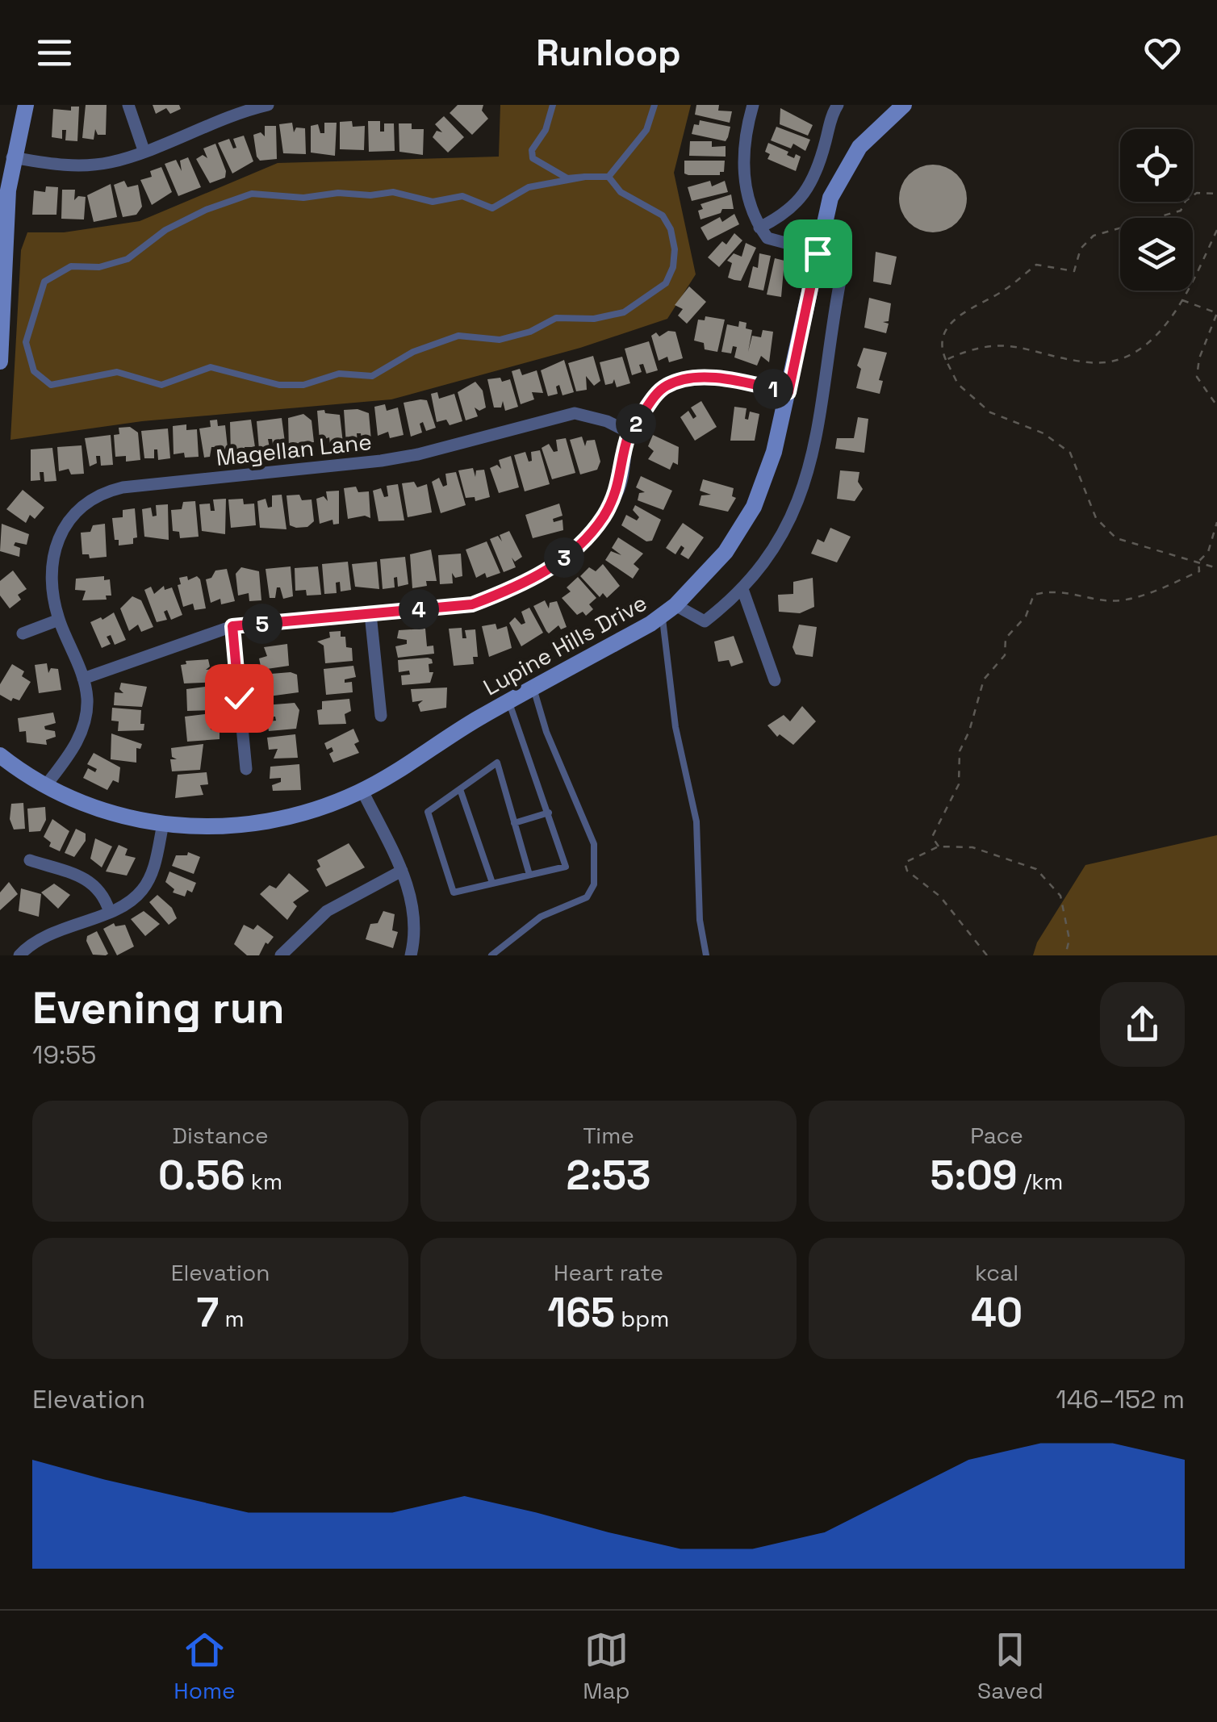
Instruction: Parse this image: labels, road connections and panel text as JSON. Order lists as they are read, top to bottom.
{
  "streets": {
    "street": ["Magellan Lane", "Lupine Hills Drive"]
  },
  "crossings": [
    ["Magellan Lane", "Lupine Hills Drive"]
  ],
  "page": {
    "header": "Runloop",
    "pins": [
      "1",
      "2",
      "3",
      "4",
      "5"
    ],
    "heading": ["Evening run", "19:55"],
    "stats": [
      ["Distance", "0.56 km"],
      ["Time", "2:53"],
      ["Pace", "5:09 /km"],
      ["Elevation", "7 m"],
      ["Heart rate", "165 bpm"],
      ["kcal", "40"]
    ],
    "chart": ["Elevation", "146–152 m"],
    "tabs": ["Home", "Map", "Saved"]
  }
}
